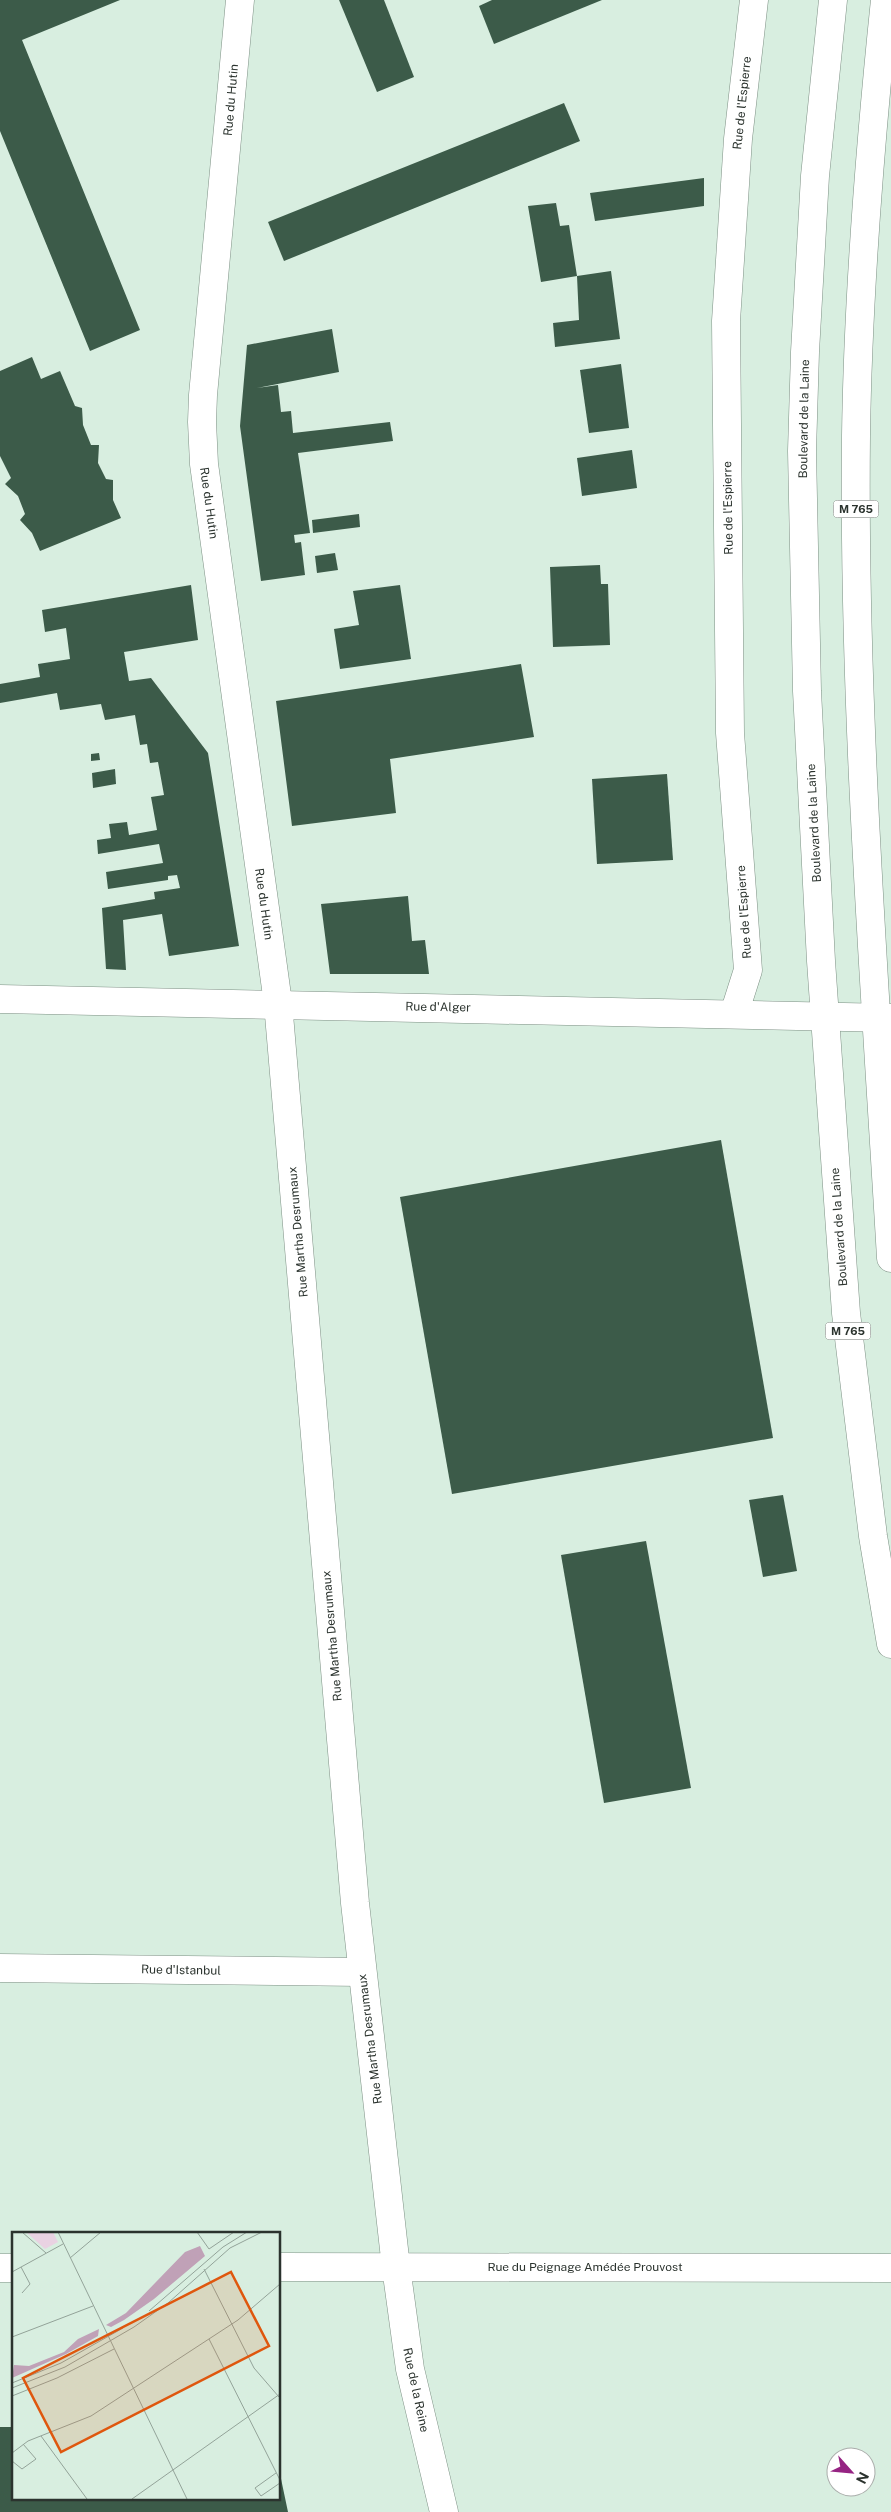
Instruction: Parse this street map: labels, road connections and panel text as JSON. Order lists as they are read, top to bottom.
{
  "streets": {
    "street": [
      "Rue du Hutin",
      "Rue de l'Espierre",
      "Boulevard de la Laine",
      "M 765",
      "Rue d'Alger",
      "Rue Martha Desrumaux",
      "Rue d'Istanbul",
      "Rue du Peignage Amédée Prouvost",
      "Rue de la Reine"
    ]
  },
  "crossings": [
    ["Rue du Hutin", "Rue d'Alger"],
    ["Rue du Hutin", "Rue Martha Desrumaux"],
    ["Rue de l'Espierre", "Rue d'Alger"],
    ["Boulevard de la Laine", "Rue d'Alger"],
    ["M 765", "Rue d'Alger"],
    ["Rue d'Alger", "Rue Martha Desrumaux"],
    ["Rue Martha Desrumaux", "Rue d'Istanbul"],
    ["Rue Martha Desrumaux", "Rue du Peignage Amédée Prouvost"],
    ["Rue Martha Desrumaux", "Rue de la Reine"],
    ["Rue du Peignage Amédée Prouvost", "Rue de la Reine"]
  ],
  "north": "bottom right"
}
